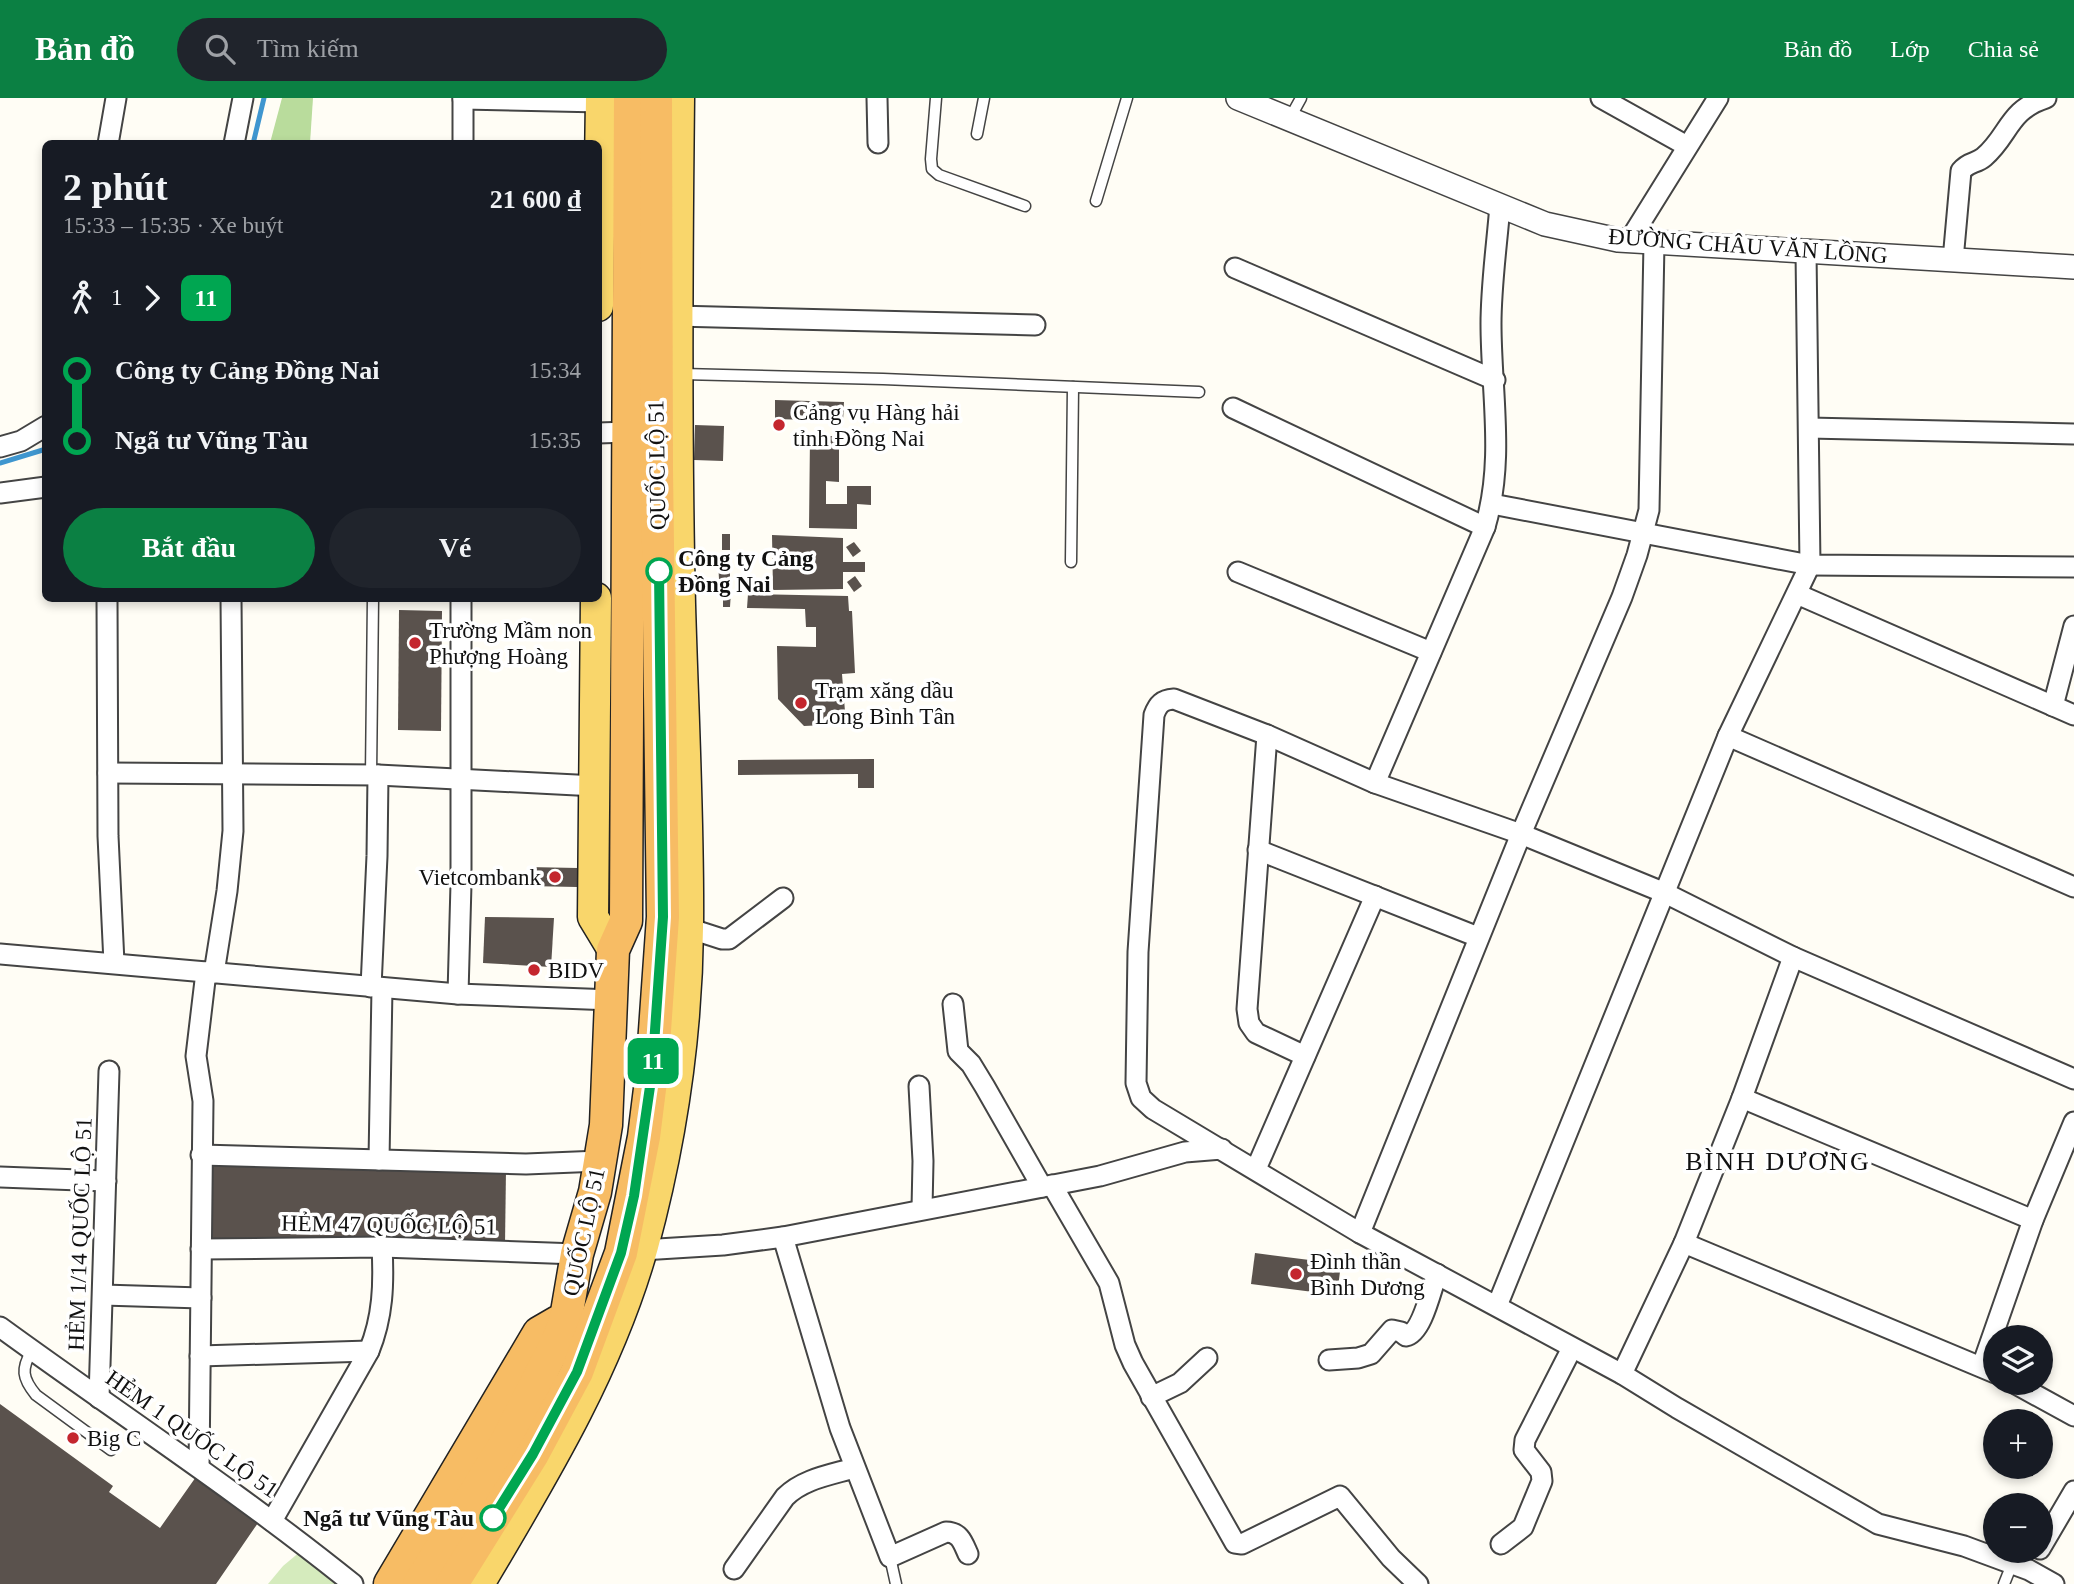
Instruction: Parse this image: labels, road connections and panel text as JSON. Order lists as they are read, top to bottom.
{
  "streets": {
    "highway": ["QUỐC LỘ 51"],
    "street": [
      "ĐƯỜNG CHÂU VĂN LỒNG",
      "HẺM 47 QUỐC LỘ 51",
      "HẺM 1/14 QUỐC LỘ 51",
      "HẺM 1 QUỐC LỘ 51"
    ]
  },
  "crossings": [
    ["QUỐC LỘ 51", "HẺM 47 QUỐC LỘ 51"],
    ["HẺM 1/14 QUỐC LỘ 51", "HẺM 1 QUỐC LỘ 51"]
  ],
  "districts": ["BÌNH DƯƠNG"],
  "places": [
    "Cảng vụ Hàng hải tỉnh Đồng Nai",
    "Công ty Cảng Đồng Nai",
    "Trường Mầm non Phượng Hoàng",
    "Trạm xăng dầu Long Bình Tân",
    "Vietcombank",
    "BIDV",
    "Đình thần Bình Dương",
    "Big C",
    "Ngã tư Vũng Tàu"
  ],
  "lines": ["bus line 11"],
  "page": {
    "header": "Bản đồ",
    "search": "Tìm kiếm",
    "nav": ["Bản đồ", "Lớp", "Chia sẻ"],
    "on_map": "11",
    "heading": ["2 phút", "15:33 – 15:35 · Xe buýt", "21 600 ₫"],
    "legs": ["1", "11"],
    "list": [
      {
        "name": "Công ty Cảng Đồng Nai",
        "value": "15:34"
      },
      {
        "name": "Ngã tư Vũng Tàu",
        "value": "15:35"
      }
    ],
    "buttons": ["Bắt đầu", "Vé"],
    "map_buttons": ["+", "−"]
  }
}
